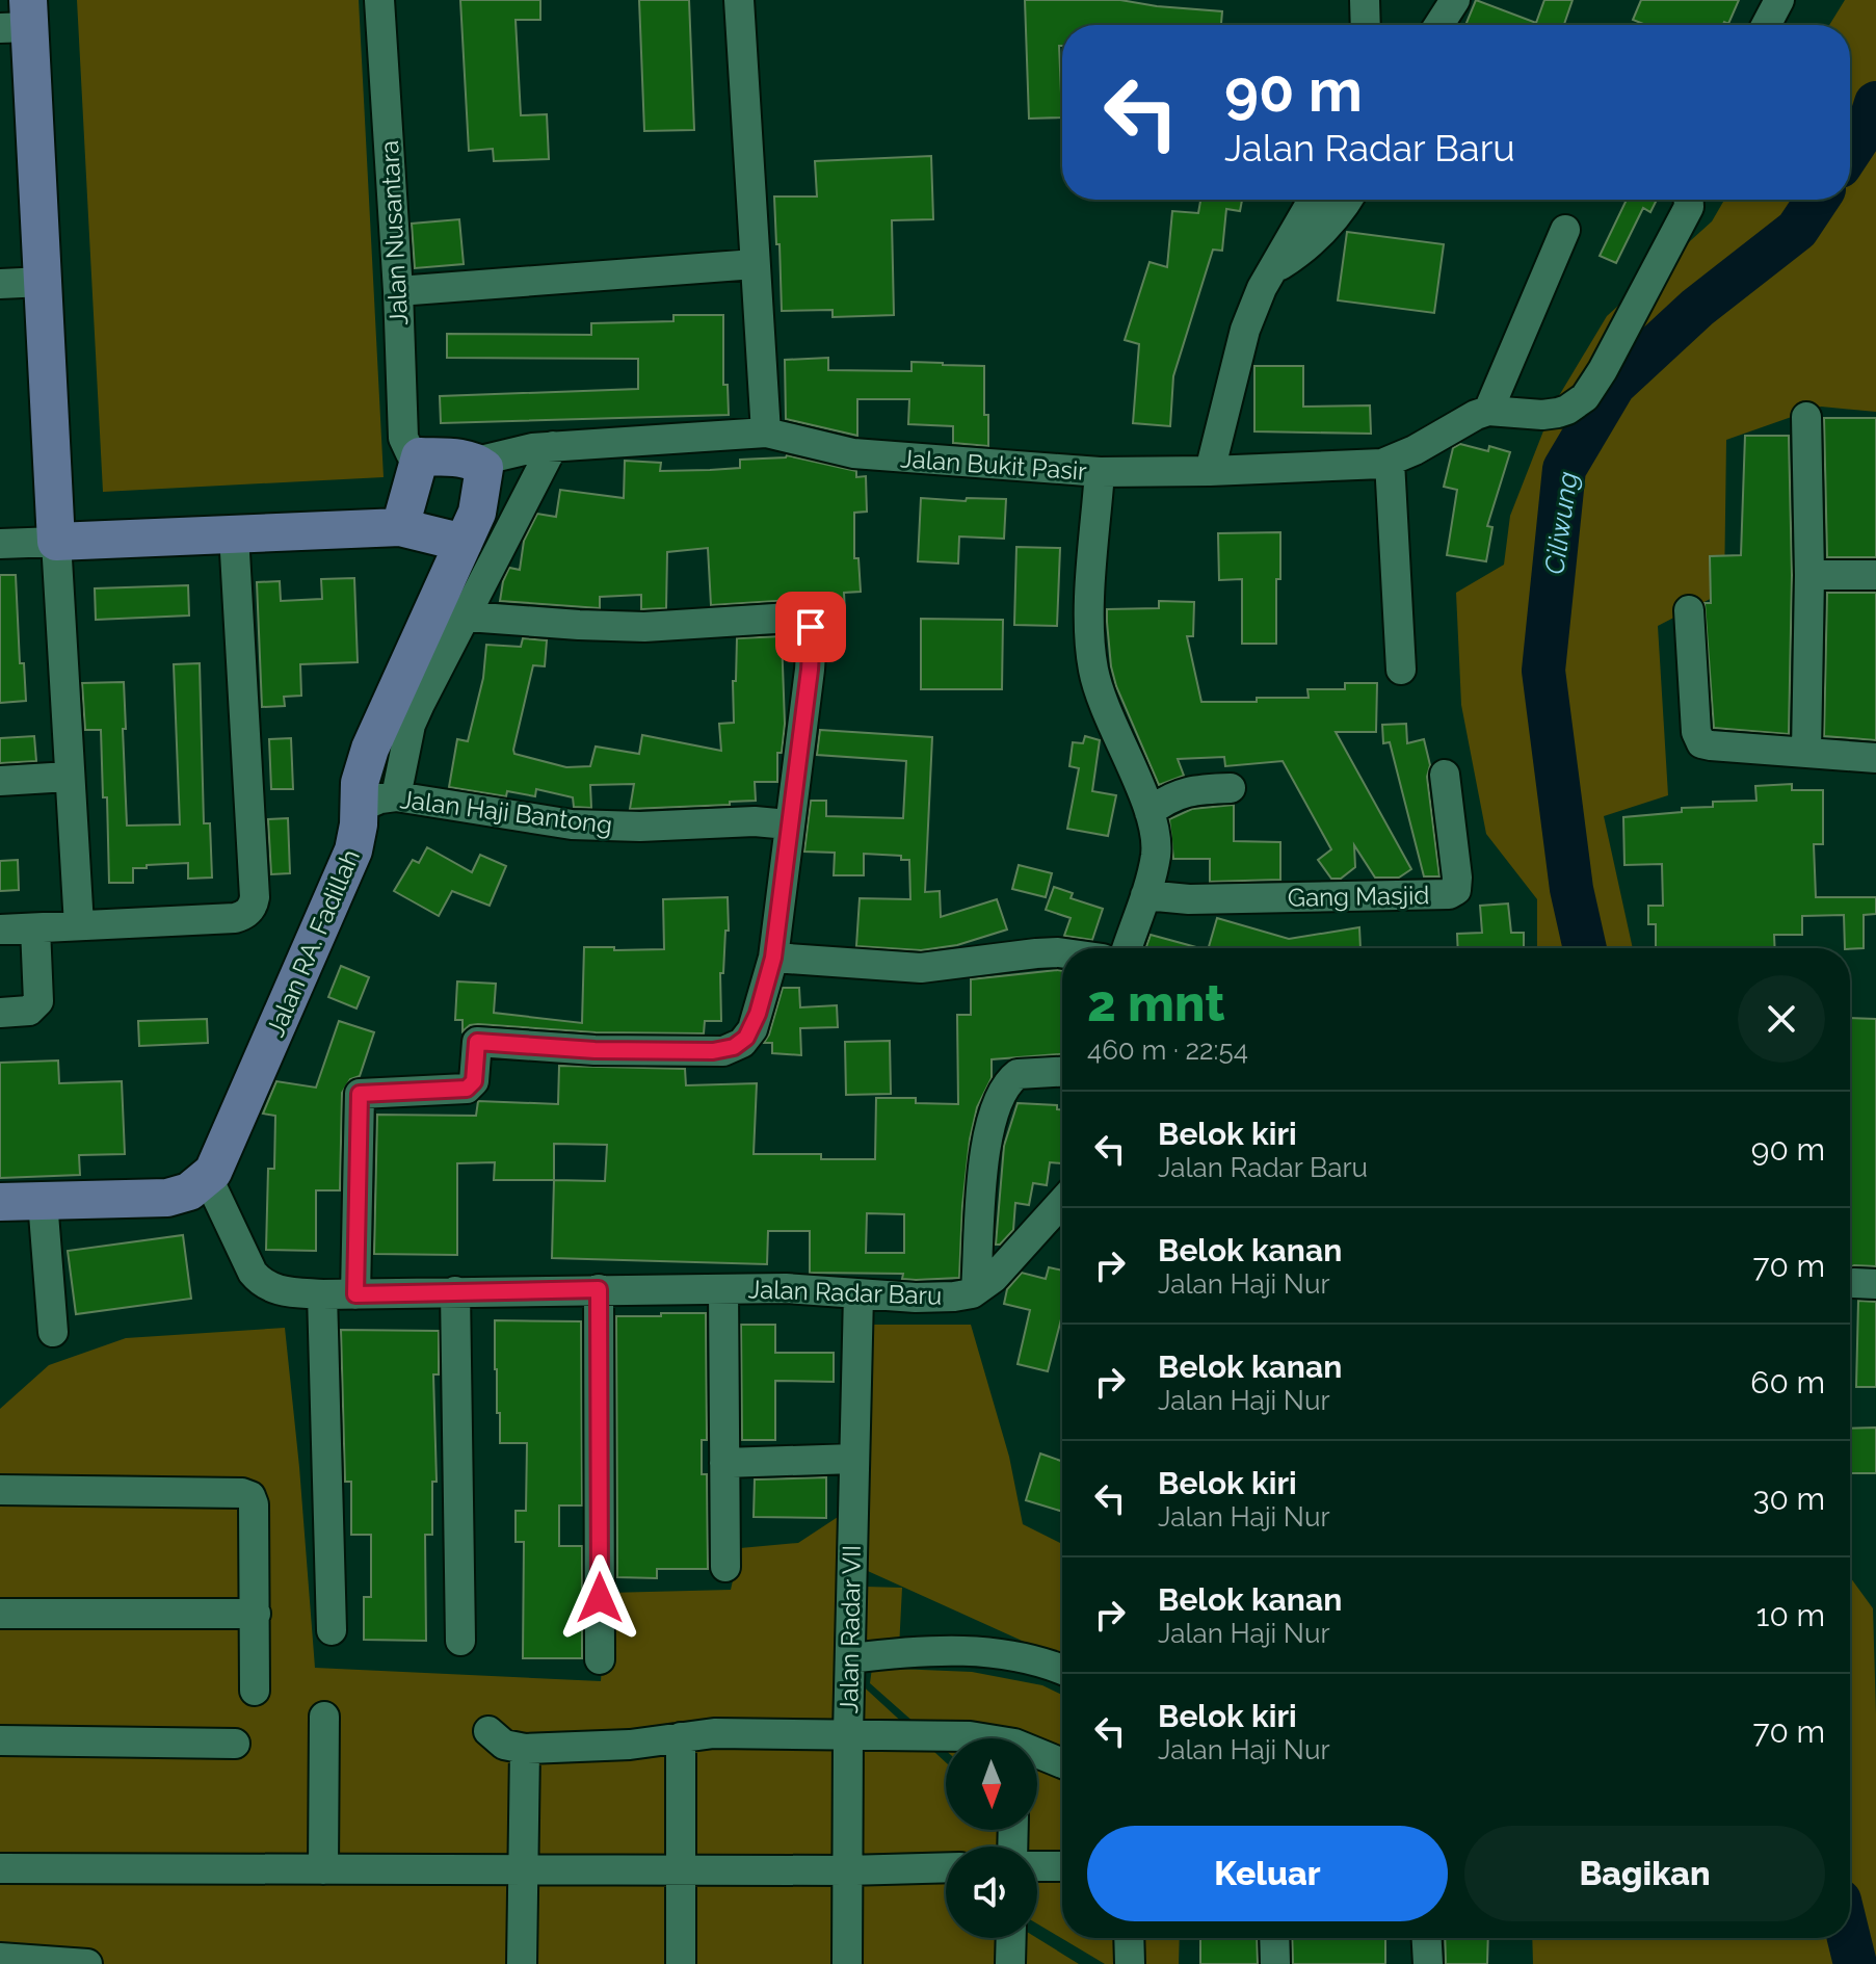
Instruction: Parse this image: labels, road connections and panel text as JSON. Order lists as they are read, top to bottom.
{
  "streets": {
    "main road": ["Jalan RA. Fadillah"],
    "street": [
      "Jalan Nusantara",
      "Jalan Bukit Pasir",
      "Jalan Haji Bantong",
      "Gang Masjid",
      "Jalan Radar Baru",
      "Jalan Radar VII"
    ]
  },
  "crossings": [
    ["Jalan Bukit Pasir", "Jalan RA. Fadillah"],
    ["Jalan Haji Bantong", "Jalan RA. Fadillah"],
    ["Jalan RA. Fadillah", "Jalan Radar Baru"],
    ["Jalan Radar Baru", "Jalan Radar VII"]
  ],
  "water": ["Ciliwung"],
  "north": "bottom",
  "page": {
    "turn": ["90 m", "Jalan Radar Baru"],
    "heading": ["2 mnt", "460 m · 22:54"],
    "list": [
      {
        "name": "Belok kiri",
        "note": "Jalan Radar Baru",
        "value": "90 m"
      },
      {
        "name": "Belok kanan",
        "note": "Jalan Haji Nur",
        "value": "70 m"
      },
      {
        "name": "Belok kanan",
        "note": "Jalan Haji Nur",
        "value": "60 m"
      },
      {
        "name": "Belok kiri",
        "note": "Jalan Haji Nur",
        "value": "30 m"
      },
      {
        "name": "Belok kanan",
        "note": "Jalan Haji Nur",
        "value": "10 m"
      },
      {
        "name": "Belok kiri",
        "note": "Jalan Haji Nur",
        "value": "70 m"
      }
    ],
    "buttons": ["Keluar", "Bagikan"]
  }
}
